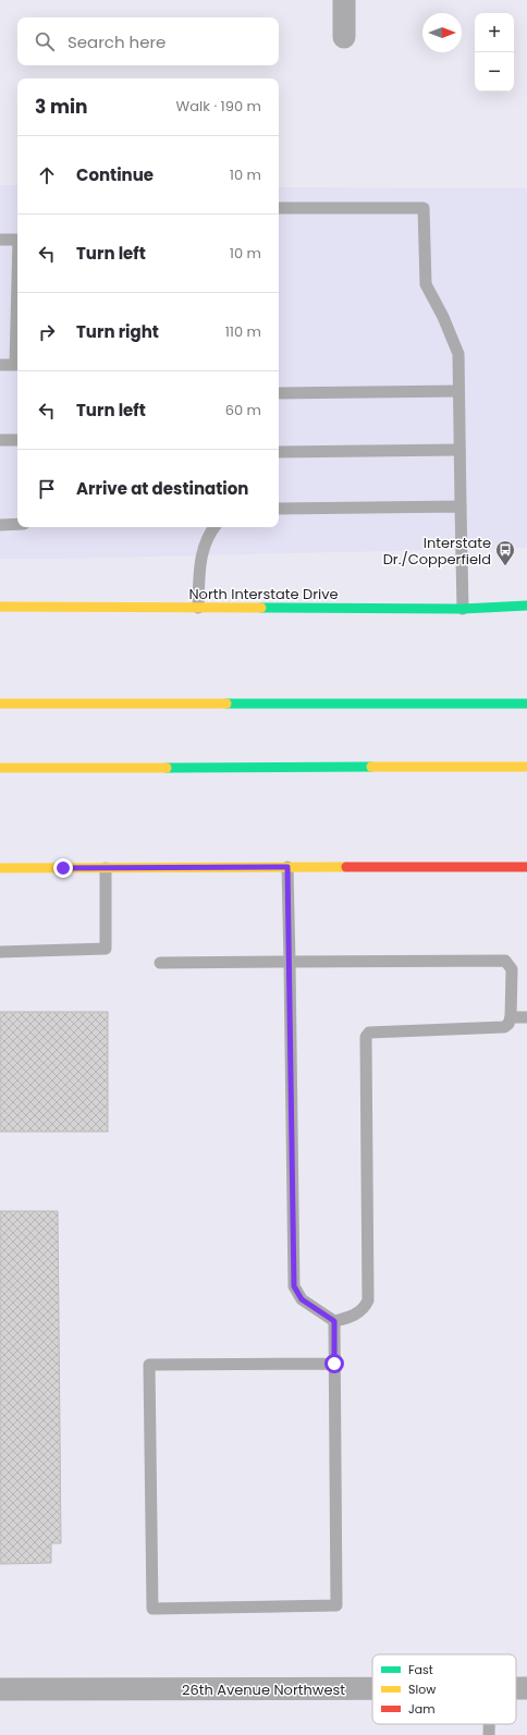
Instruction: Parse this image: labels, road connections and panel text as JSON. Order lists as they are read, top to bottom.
{
  "streets": {
    "main road": ["North Interstate Drive"],
    "street": ["26th Avenue Northwest"]
  },
  "places": {
    "bus stop": ["Interstate Dr./Copperfield"]
  },
  "legend": ["Fast", "Slow", "Jam"],
  "north": "right",
  "page": {
    "map_buttons": ["+", "−"],
    "search": "Search here",
    "heading": ["3 min", "Walk · 190 m"],
    "list": [
      ["Continue", "10 m"],
      ["Turn left", "10 m"],
      ["Turn right", "110 m"],
      ["Turn left", "60 m"],
      "Arrive at destination"
    ]
  }
}
